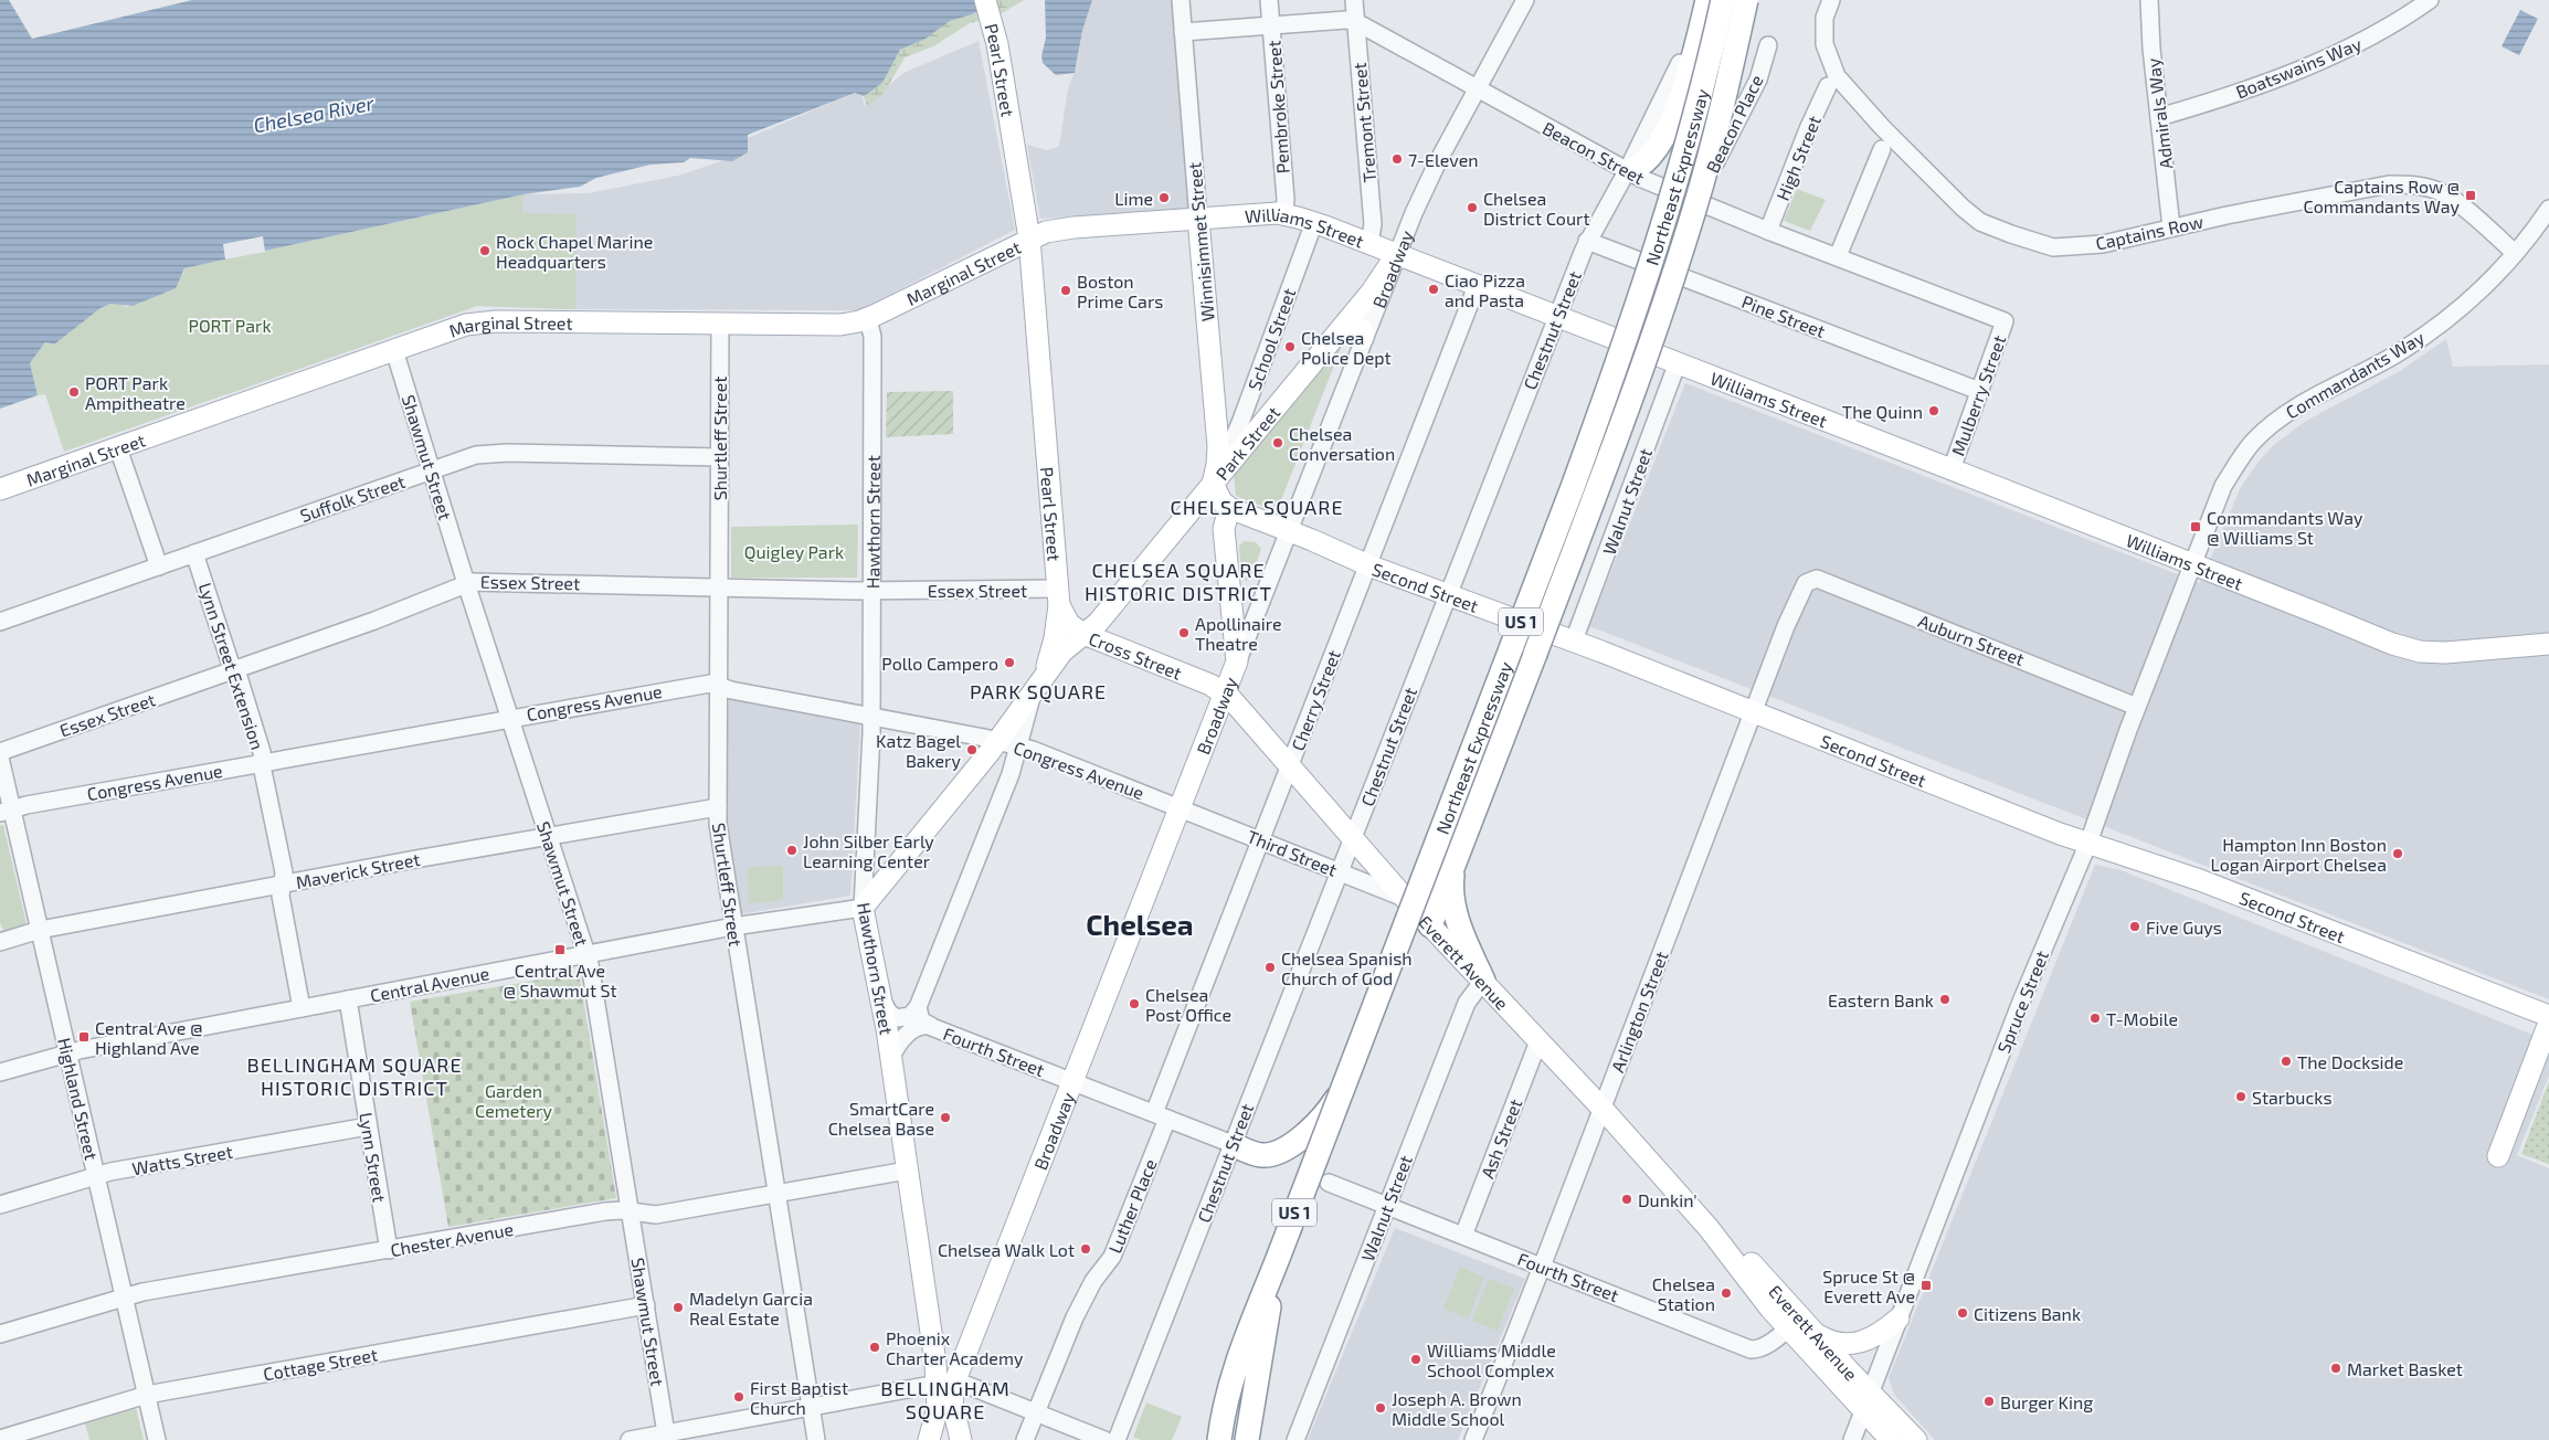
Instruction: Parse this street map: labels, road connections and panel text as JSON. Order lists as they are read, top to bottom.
{
  "streets": {
    "highway": ["Northeast Expressway", "US 1"],
    "main road": [
      "Pearl Street",
      "Williams Street",
      "Winnisimmet Street",
      "Broadway",
      "Marginal Street",
      "Park Street",
      "Hawthorn Street",
      "Second Street",
      "Cross Street",
      "Everett Avenue"
    ],
    "street": [
      "Boatswains Way",
      "Pembroke Street",
      "Admirals Way",
      "Tremont Street",
      "Beacon Place",
      "Beacon Street",
      "High Street",
      "Captains Row",
      "Pine Street",
      "Chestnut Street",
      "School Street",
      "Commandants Way",
      "Mulberry Street",
      "Shurtleff Street",
      "Shawmut Street",
      "Suffolk Street",
      "Walnut Street",
      "Essex Street",
      "Auburn Street",
      "Lynn Street Extension",
      "Cherry Street",
      "Congress Avenue",
      "Third Street",
      "Maverick Street",
      "Central Avenue",
      "Spruce Street",
      "Arlington Street",
      "Fourth Street",
      "Highland Street",
      "Ash Street",
      "Lynn Street",
      "Watts Street",
      "Luther Place",
      "Chester Avenue",
      "Cottage Street"
    ]
  },
  "crossings": [
    ["Boatswains Way", "Admirals Way"],
    ["Pearl Street", "Williams Street"],
    ["Pearl Street", "Marginal Street"],
    ["Pearl Street", "Park Street"],
    ["Pearl Street", "Essex Street"],
    ["Pearl Street", "Cross Street"],
    ["Pembroke Street", "Beacon Street"],
    ["Pembroke Street", "Williams Street"],
    ["Admirals Way", "Captains Row"],
    ["Tremont Street", "Beacon Street"],
    ["Tremont Street", "Williams Street"],
    ["Beacon Place", "Beacon Street"],
    ["Beacon Street", "High Street"],
    ["Beacon Street", "Winnisimmet Street"],
    ["Beacon Street", "Broadway"],
    ["Beacon Street", "Chestnut Street"],
    ["Beacon Street", "Mulberry Street"],
    ["Williams Street", "Winnisimmet Street"],
    ["Williams Street", "Broadway"],
    ["Williams Street", "Marginal Street"],
    ["Williams Street", "Chestnut Street"],
    ["Williams Street", "School Street"],
    ["Williams Street", "Commandants Way"],
    ["Williams Street", "Mulberry Street"],
    ["Williams Street", "Park Street"],
    ["Williams Street", "Walnut Street"],
    ["Williams Street", "Cherry Street"],
    ["Williams Street", "Spruce Street"],
    ["Captains Row", "Commandants Way"],
    ["Winnisimmet Street", "School Street"],
    ["Winnisimmet Street", "Park Street"],
    ["Broadway", "Park Street"],
    ["Broadway", "Hawthorn Street"],
    ["Broadway", "Second Street"],
    ["Broadway", "Cross Street"],
    ["Broadway", "Congress Avenue"],
    ["Broadway", "Third Street"],
    ["Broadway", "Everett Avenue"],
    ["Broadway", "Fourth Street"],
    ["Marginal Street", "Shurtleff Street"],
    ["Marginal Street", "Shawmut Street"],
    ["Marginal Street", "Hawthorn Street"],
    ["Pine Street", "Chestnut Street"],
    ["Pine Street", "Mulberry Street"],
    ["Chestnut Street", "Second Street"],
    ["Chestnut Street", "Third Street"],
    ["Chestnut Street", "Everett Avenue"],
    ["Chestnut Street", "Fourth Street"],
    ["School Street", "Park Street"],
    ["Commandants Way", "Spruce Street"],
    ["Shurtleff Street", "Suffolk Street"],
    ["Shurtleff Street", "Essex Street"],
    ["Shurtleff Street", "Congress Avenue"],
    ["Shurtleff Street", "Maverick Street"],
    ["Shurtleff Street", "Central Avenue"],
    ["Shurtleff Street", "Chester Avenue"],
    ["Park Street", "Hawthorn Street"],
    ["Park Street", "Cross Street"],
    ["Park Street", "Congress Avenue"],
    ["Park Street", "Central Avenue"],
    ["Shawmut Street", "Suffolk Street"],
    ["Shawmut Street", "Essex Street"],
    ["Shawmut Street", "Congress Avenue"],
    ["Shawmut Street", "Maverick Street"],
    ["Shawmut Street", "Central Avenue"],
    ["Shawmut Street", "Chester Avenue"],
    ["Shawmut Street", "Cottage Street"],
    ["Suffolk Street", "Lynn Street Extension"],
    ["Walnut Street", "Second Street"],
    ["Walnut Street", "Everett Avenue"],
    ["Walnut Street", "Fourth Street"],
    ["Hawthorn Street", "Essex Street"],
    ["Hawthorn Street", "Congress Avenue"],
    ["Hawthorn Street", "Central Avenue"],
    ["Hawthorn Street", "Fourth Street"],
    ["Hawthorn Street", "Chester Avenue"],
    ["Essex Street", "Cross Street"],
    ["Essex Street", "Lynn Street Extension"],
    ["Second Street", "Cherry Street"],
    ["Second Street", "Spruce Street"],
    ["Second Street", "Arlington Street"],
    ["Auburn Street", "Spruce Street"],
    ["Auburn Street", "Arlington Street"],
    ["Cross Street", "Everett Avenue"],
    ["Lynn Street Extension", "Congress Avenue"],
    ["Lynn Street Extension", "Maverick Street"],
    ["Lynn Street Extension", "Central Avenue"],
    ["Cherry Street", "Third Street"],
    ["Cherry Street", "Everett Avenue"],
    ["Cherry Street", "Fourth Street"],
    ["Cherry Street", "Luther Place"],
    ["Congress Avenue", "Third Street"],
    ["Congress Avenue", "Highland Street"],
    ["Third Street", "Everett Avenue"],
    ["Maverick Street", "Highland Street"],
    ["Everett Avenue", "Spruce Street"],
    ["Everett Avenue", "Arlington Street"],
    ["Everett Avenue", "Fourth Street"],
    ["Everett Avenue", "Ash Street"],
    ["Central Avenue", "Highland Street"],
    ["Central Avenue", "Lynn Street"],
    ["Arlington Street", "Fourth Street"],
    ["Fourth Street", "Ash Street"],
    ["Fourth Street", "Luther Place"],
    ["Highland Street", "Watts Street"],
    ["Highland Street", "Chester Avenue"],
    ["Highland Street", "Cottage Street"],
    ["Lynn Street", "Watts Street"],
    ["Lynn Street", "Chester Avenue"]
  ],
  "districts": [
    "CHELSEA SQUARE",
    "CHELSEA SQUARE HISTORIC DISTRICT",
    "PARK SQUARE",
    "Chelsea",
    "BELLINGHAM SQUARE HISTORIC DISTRICT",
    "BELLINGHAM SQUARE"
  ],
  "water": ["Chelsea River"],
  "parks": ["PORT Park", "Quigley Park", "Garden Cemetery"],
  "places": {
    "other": [
      "7-Eleven",
      "Lime",
      "Chelsea District Court",
      "Rock Chapel Marine Headquarters",
      "Ciao Pizza and Pasta",
      "Boston Prime Cars",
      "Chelsea Police Dept",
      "PORT Park Ampitheatre",
      "The Quinn",
      "Chelsea Conversation",
      "Apollinaire Theatre",
      "Pollo Campero",
      "Katz Bagel Bakery",
      "John Silber Early Learning Center",
      "Hampton Inn Boston Logan Airport Chelsea",
      "Five Guys",
      "Chelsea Spanish Church of God",
      "Eastern Bank",
      "Chelsea Post Office",
      "T-Mobile",
      "The Dockside",
      "Starbucks",
      "SmartCare Chelsea Base",
      "Dunkin'",
      "Chelsea Walk Lot",
      "Chelsea Station",
      "Madelyn Garcia Real Estate",
      "Citizens Bank",
      "Phoenix Charter Academy",
      "Williams Middle School Complex",
      "Market Basket",
      "First Baptist Church",
      "Burger King",
      "Joseph A. Brown Middle School"
    ],
    "transit": [
      "Captains Row @ Commandants Way",
      "Commandants Way @ Williams St",
      "Central Ave @ Shawmut St",
      "Central Ave @ Highland Ave",
      "Spruce St @ Everett Ave"
    ]
  }
}
